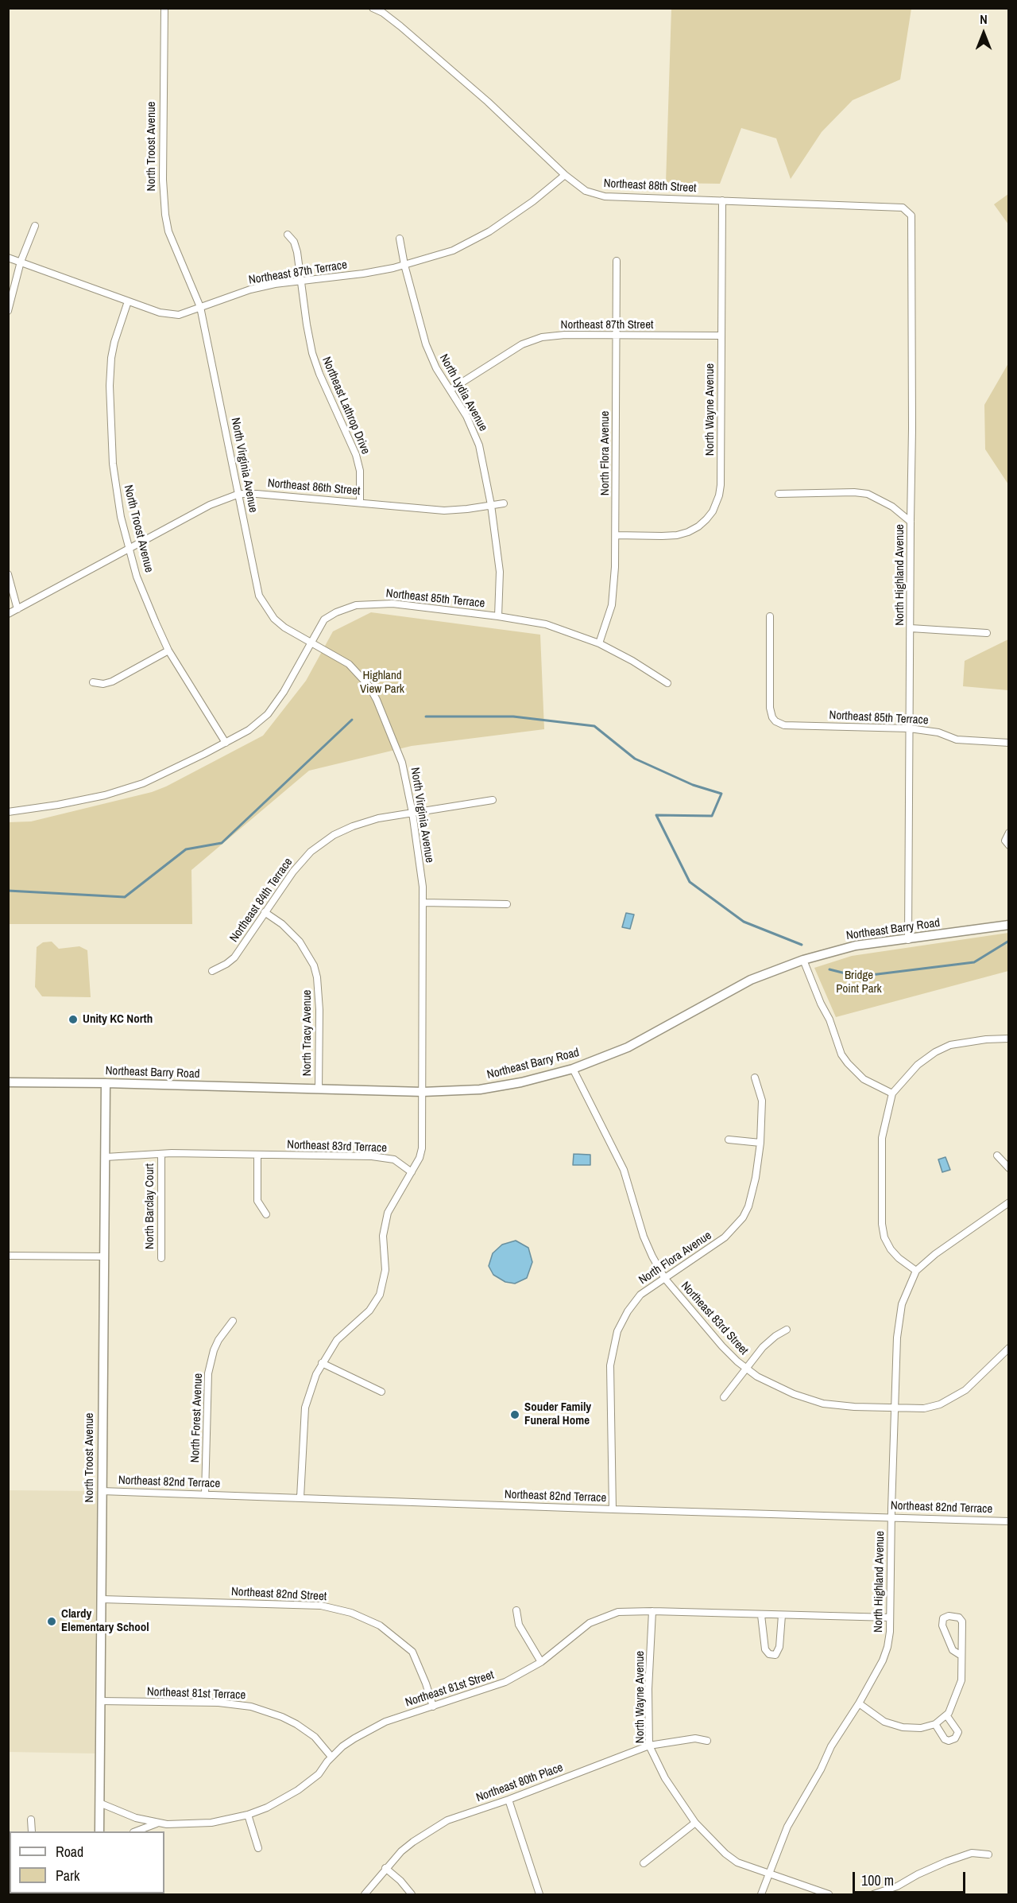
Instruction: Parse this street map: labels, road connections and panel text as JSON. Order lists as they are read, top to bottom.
{
  "streets": {
    "main road": ["North Troost Avenue", "Northeast Barry Road"],
    "street": [
      "Northeast 88th Street",
      "Northeast 87th Terrace",
      "Northeast 87th Street",
      "North Lydia Avenue",
      "Northeast Lathrop Drive",
      "North Wayne Avenue",
      "North Flora Avenue",
      "North Virginia Avenue",
      "Northeast 86th Street",
      "North Highland Avenue",
      "Northeast 85th Terrace",
      "Northeast 84th Terrace",
      "North Tracy Avenue",
      "Northeast 83rd Terrace",
      "North Barclay Court",
      "Northeast 83rd Street",
      "North Forest Avenue",
      "Northeast 82nd Terrace",
      "Northeast 82nd Street",
      "Northeast 81st Street",
      "Northeast 81st Terrace",
      "Northeast 80th Place"
    ]
  },
  "crossings": [
    ["North Troost Avenue", "Northeast 87th Terrace"],
    ["North Troost Avenue", "North Virginia Avenue"],
    ["North Troost Avenue", "Northeast 86th Street"],
    ["North Troost Avenue", "Northeast 85th Terrace"],
    ["North Troost Avenue", "Northeast Barry Road"],
    ["North Troost Avenue", "Northeast 83rd Terrace"],
    ["North Troost Avenue", "Northeast 82nd Terrace"],
    ["North Troost Avenue", "Northeast 82nd Street"],
    ["North Troost Avenue", "Northeast 81st Street"],
    ["North Troost Avenue", "Northeast 81st Terrace"],
    ["Northeast 88th Street", "Northeast 87th Terrace"],
    ["Northeast 88th Street", "North Wayne Avenue"],
    ["Northeast 88th Street", "North Highland Avenue"],
    ["Northeast 87th Terrace", "North Lydia Avenue"],
    ["Northeast 87th Terrace", "Northeast Lathrop Drive"],
    ["Northeast 87th Terrace", "North Virginia Avenue"],
    ["Northeast 87th Street", "North Lydia Avenue"],
    ["Northeast 87th Street", "North Wayne Avenue"],
    ["Northeast 87th Street", "North Flora Avenue"],
    ["North Lydia Avenue", "Northeast 86th Street"],
    ["North Lydia Avenue", "Northeast 85th Terrace"],
    ["Northeast Lathrop Drive", "Northeast 86th Street"],
    ["North Wayne Avenue", "North Flora Avenue"],
    ["North Wayne Avenue", "North Highland Avenue"],
    ["North Wayne Avenue", "Northeast 81st Street"],
    ["North Wayne Avenue", "Northeast 80th Place"],
    ["North Flora Avenue", "Northeast 85th Terrace"],
    ["North Flora Avenue", "Northeast 83rd Street"],
    ["North Flora Avenue", "Northeast 82nd Terrace"],
    ["North Virginia Avenue", "Northeast 86th Street"],
    ["North Virginia Avenue", "Northeast 85th Terrace"],
    ["North Virginia Avenue", "Northeast 84th Terrace"],
    ["North Virginia Avenue", "Northeast Barry Road"],
    ["North Virginia Avenue", "Northeast 83rd Terrace"],
    ["North Virginia Avenue", "Northeast 82nd Terrace"],
    ["North Highland Avenue", "Northeast 85th Terrace"],
    ["North Highland Avenue", "Northeast Barry Road"],
    ["North Highland Avenue", "Northeast 83rd Street"],
    ["North Highland Avenue", "Northeast 82nd Terrace"],
    ["North Highland Avenue", "Northeast 81st Street"],
    ["Northeast 84th Terrace", "North Tracy Avenue"],
    ["Northeast Barry Road", "North Tracy Avenue"],
    ["Northeast Barry Road", "Northeast 83rd Street"],
    ["Northeast 83rd Terrace", "North Barclay Court"],
    ["North Forest Avenue", "Northeast 82nd Terrace"],
    ["Northeast 82nd Street", "Northeast 81st Street"],
    ["Northeast 81st Street", "Northeast 81st Terrace"]
  ],
  "parks": ["Highland View Park", "Bridge Point Park"],
  "places": ["Unity KC North", "Souder Family Funeral Home", "Clardy Elementary School"],
  "legend": ["Road", "Park"],
  "scale_bar": "100 m",
  "north": "top"
}
